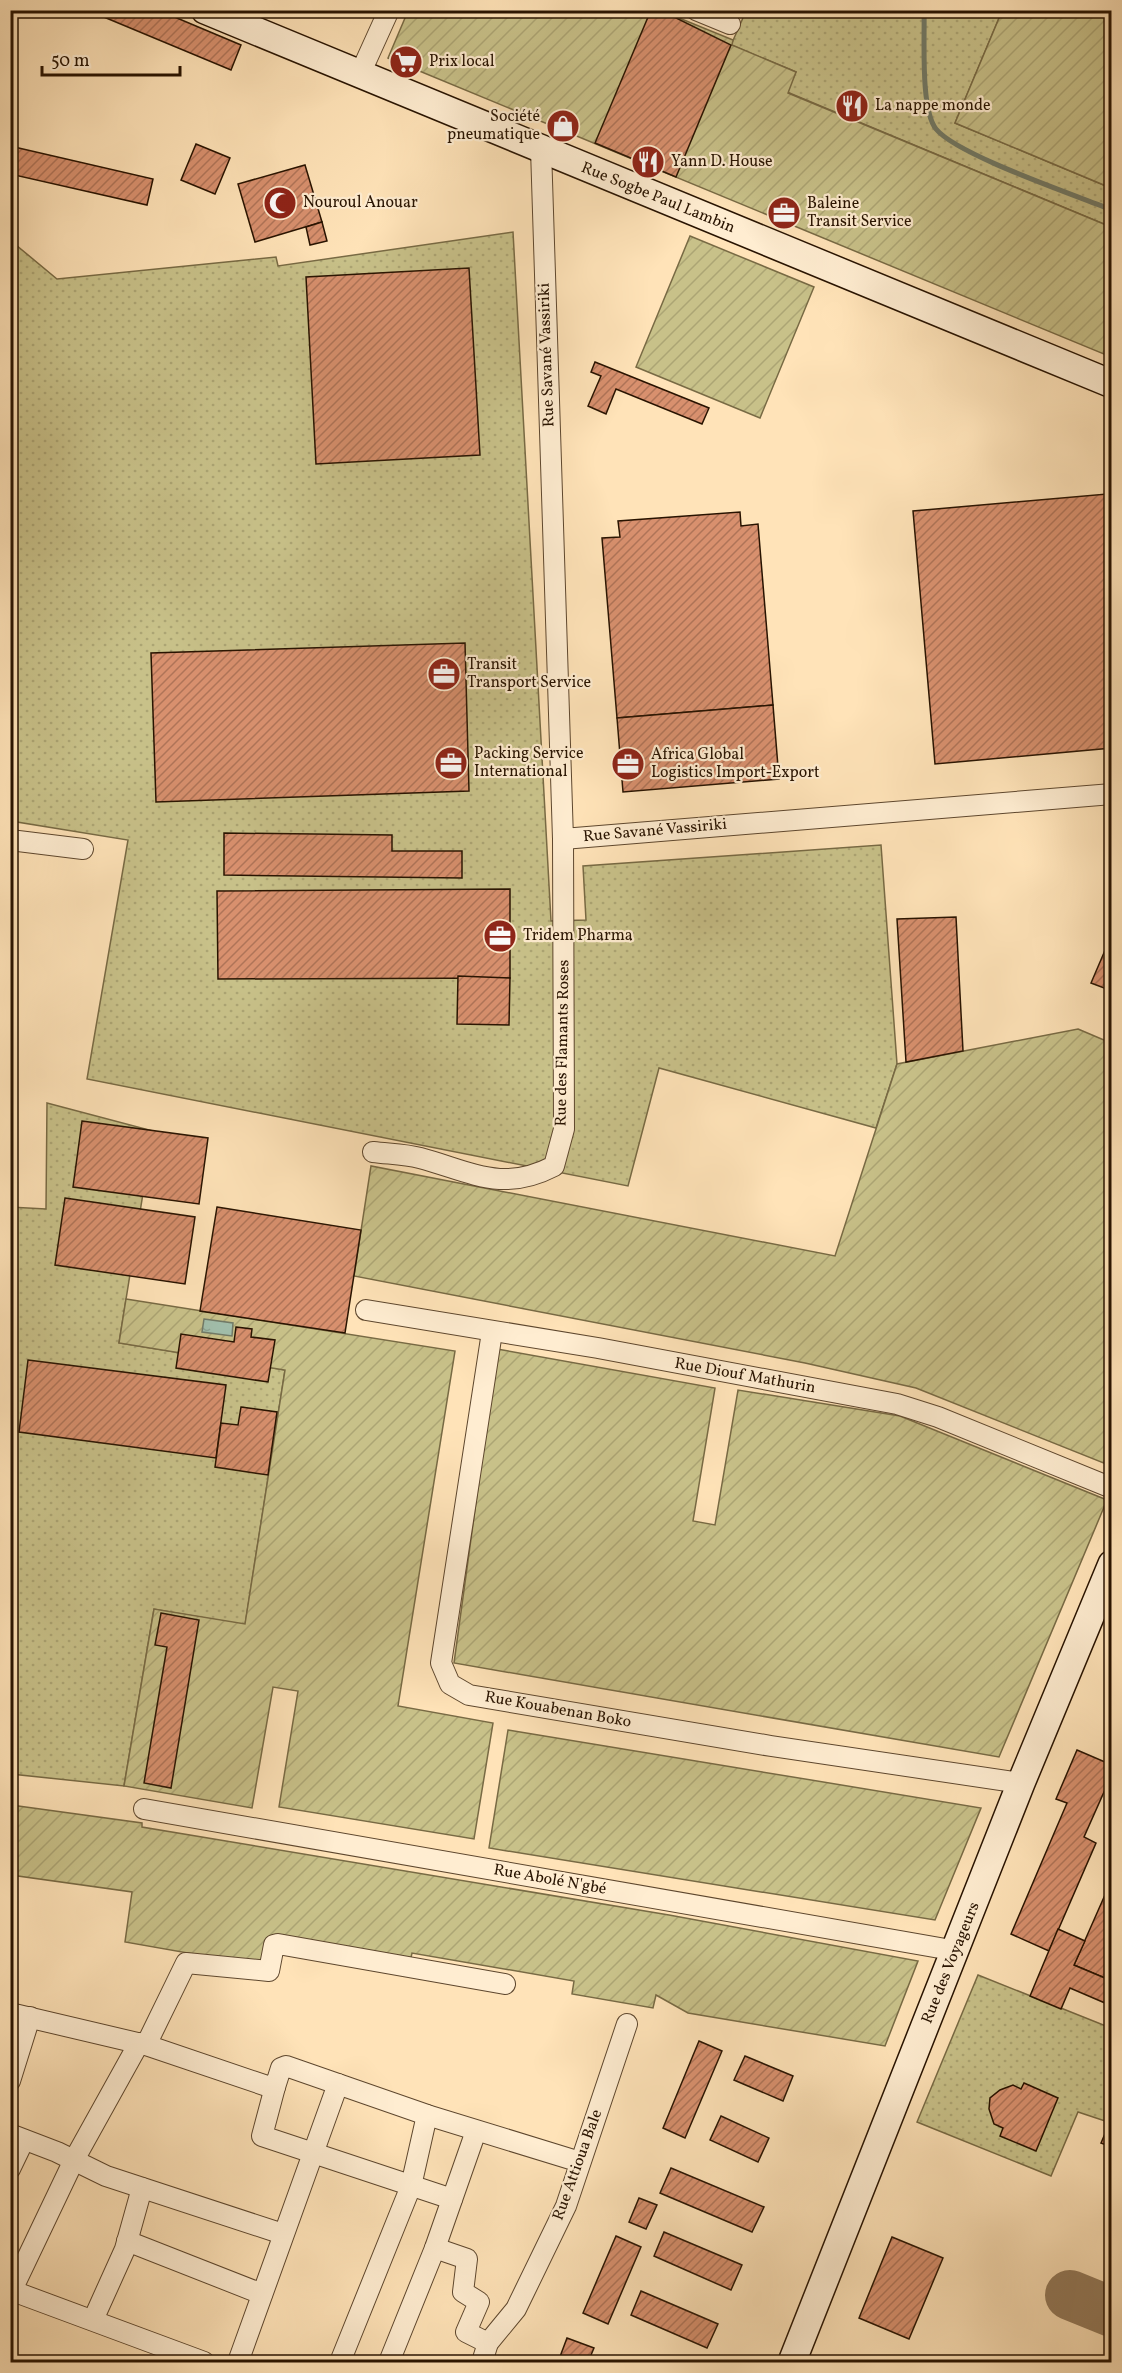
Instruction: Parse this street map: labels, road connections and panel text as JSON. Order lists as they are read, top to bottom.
{
  "streets": {
    "street": [
      "Rue Sogbe Paul Lambin",
      "Rue Savané Vassiriki",
      "Rue des Flamants Roses",
      "Rue Diouf Mathurin",
      "Rue Kouabenan Boko",
      "Rue Abolé N'gbé",
      "Rue des Voyageurs",
      "Rue Attioua Bale"
    ]
  },
  "crossings": [
    ["Rue Sogbe Paul Lambin", "Rue Savané Vassiriki"],
    ["Rue Savané Vassiriki", "Rue des Flamants Roses"],
    ["Rue Diouf Mathurin", "Rue Kouabenan Boko"],
    ["Rue Kouabenan Boko", "Rue des Voyageurs"],
    ["Rue Abolé N'gbé", "Rue des Voyageurs"]
  ],
  "places": {
    "supermarket": ["Prix local"],
    "restaurant": ["La nappe monde", "Yann D. House"],
    "shop": ["Société pneumatique"],
    "mosque": ["Nouroul Anouar"],
    "office": [
      "Baleine Transit Service",
      "Transit Transport Service",
      "Packing Service International",
      "Africa Global Logistics Import-Export",
      "Tridem Pharma"
    ]
  },
  "scale_bar": "50 m"
}
